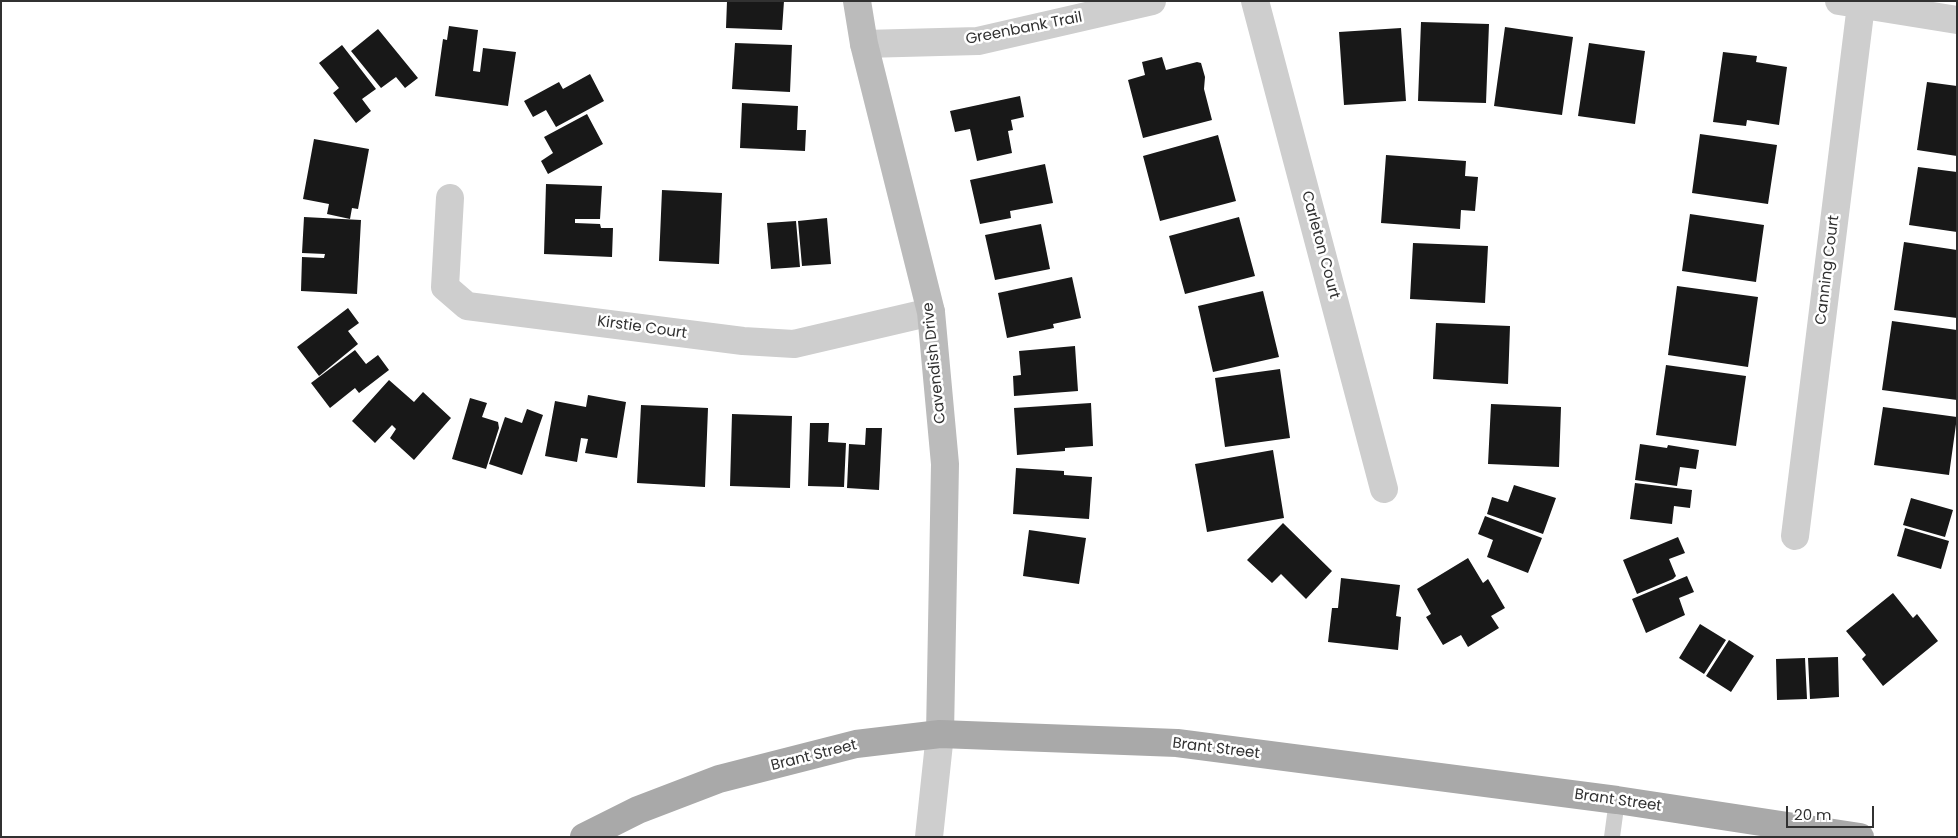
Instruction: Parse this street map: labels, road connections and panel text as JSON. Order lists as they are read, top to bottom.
{
  "streets": {
    "main road": ["Brant Street"],
    "street": [
      "Greenbank Trail",
      "Carleton Court",
      "Canning Court",
      "Kirstie Court",
      "Cavendish Drive"
    ]
  },
  "crossings": [
    ["Greenbank Trail", "Cavendish Drive"],
    ["Kirstie Court", "Cavendish Drive"],
    ["Cavendish Drive", "Brant Street"]
  ],
  "scale_bar": "20 m"
}
